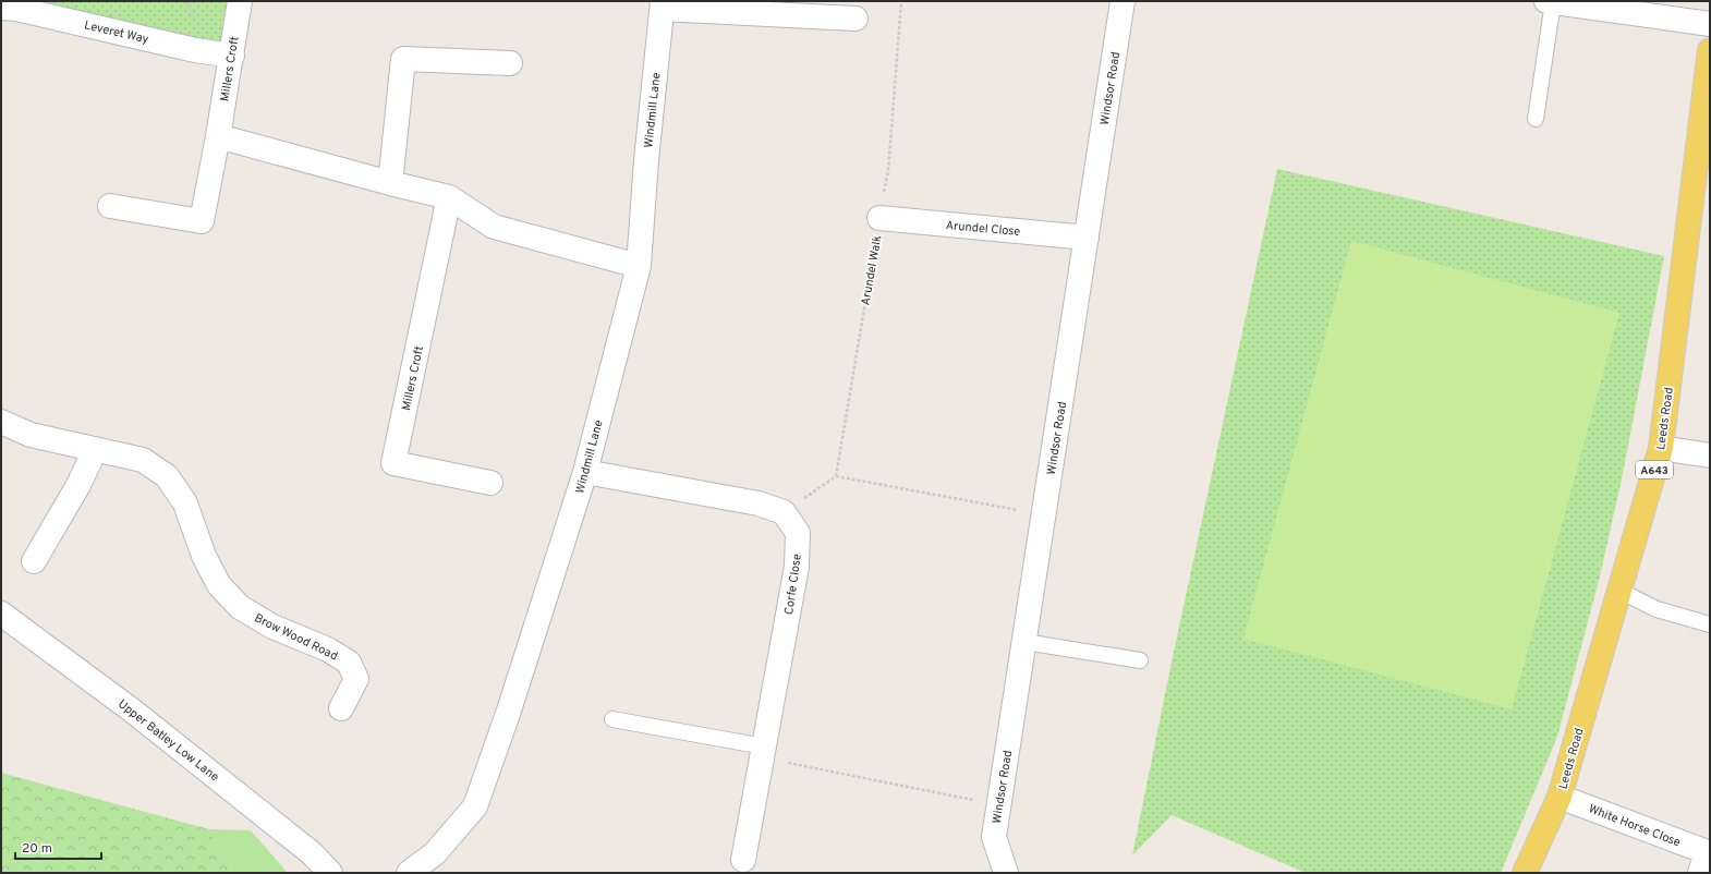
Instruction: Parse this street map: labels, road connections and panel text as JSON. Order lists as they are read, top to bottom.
{
  "streets": {
    "main road": ["Leeds Road", "A643"],
    "street": [
      "Leveret Way",
      "Millers Croft",
      "Windsor Road",
      "Windmill Lane",
      "Arundel Close",
      "Corfe Close",
      "Brow Wood Road",
      "Upper Batley Low Lane",
      "White Horse Close"
    ],
    "path": ["Arundel Walk"]
  },
  "crossings": [
    ["Leveret Way", "Millers Croft"],
    ["Windsor Road", "Arundel Close"],
    ["Arundel Close", "Arundel Walk"],
    ["Leeds Road", "White Horse Close"]
  ],
  "scale_bar": "20 m"
}
